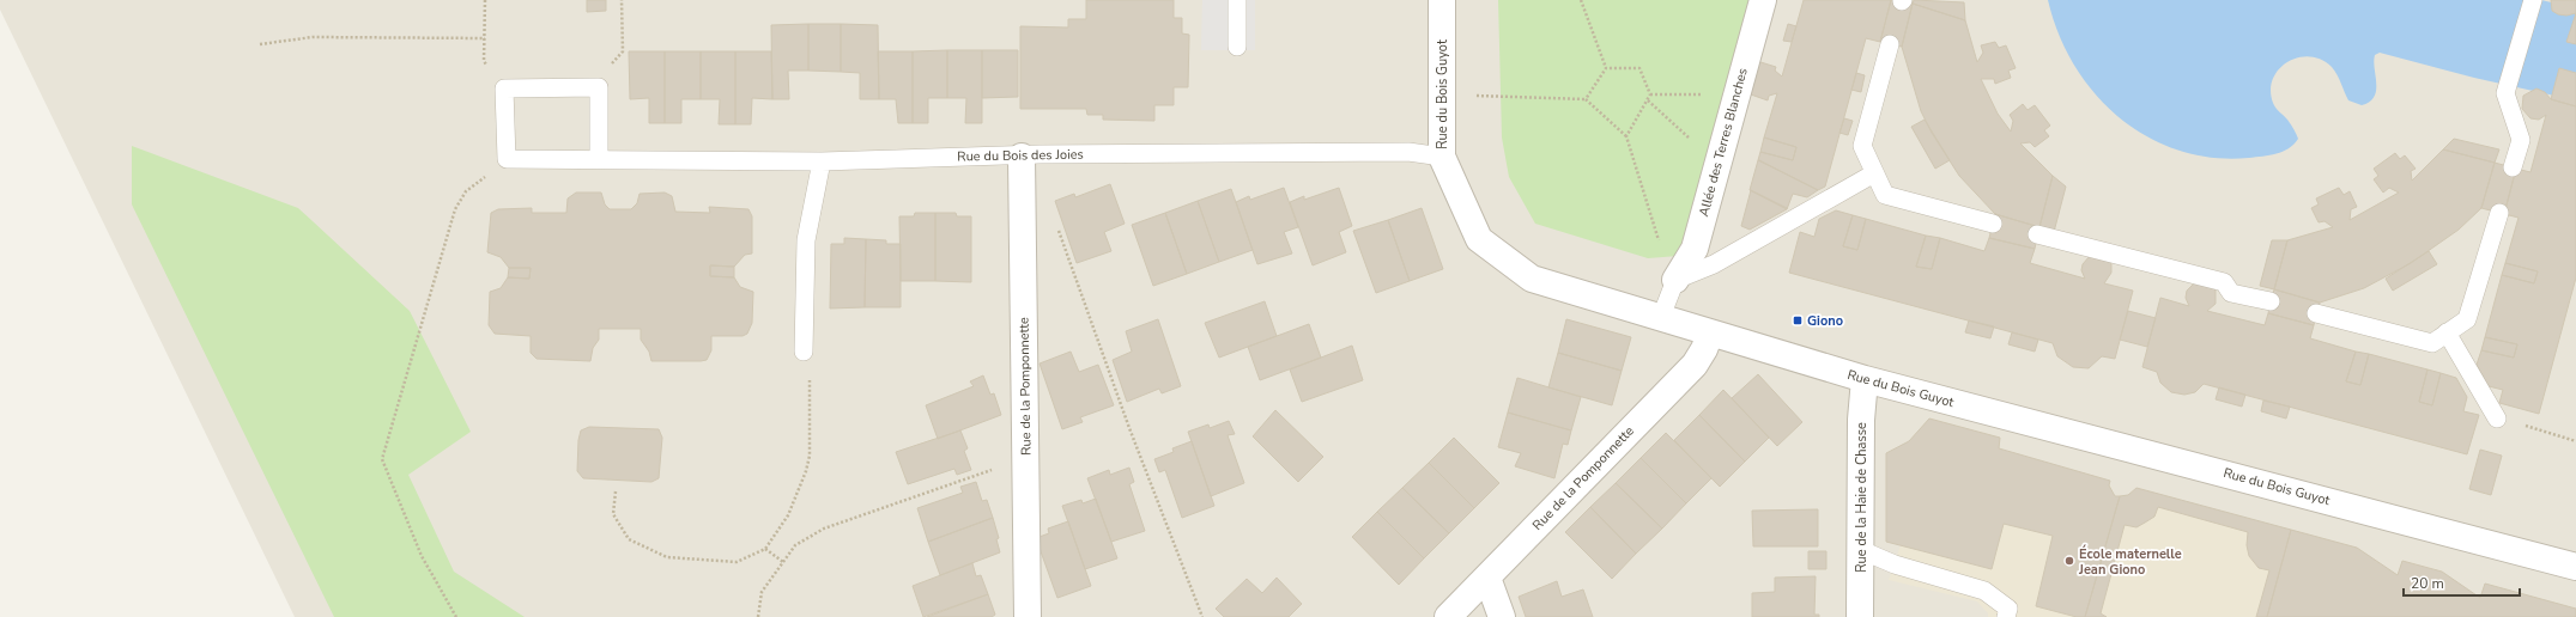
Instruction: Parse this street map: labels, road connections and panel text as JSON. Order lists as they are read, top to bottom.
{
  "streets": {
    "street": [
      "Rue du Bois Guyot",
      "Allée des Terres Blanches",
      "Rue de la Pomponnette",
      "Rue de la Haie de Chasse"
    ],
    "lane": ["Rue du Bois des Joies"]
  },
  "crossings": [
    ["Rue du Bois Guyot", "Rue du Bois des Joies"],
    ["Rue du Bois Guyot", "Rue de la Pomponnette"],
    ["Rue du Bois Guyot", "Rue de la Haie de Chasse"],
    ["Rue du Bois des Joies", "Rue de la Pomponnette"]
  ],
  "places": {
    "transit": ["Giono"],
    "other": ["École maternelle Jean Giono"]
  },
  "scale_bar": "20 m"
}
